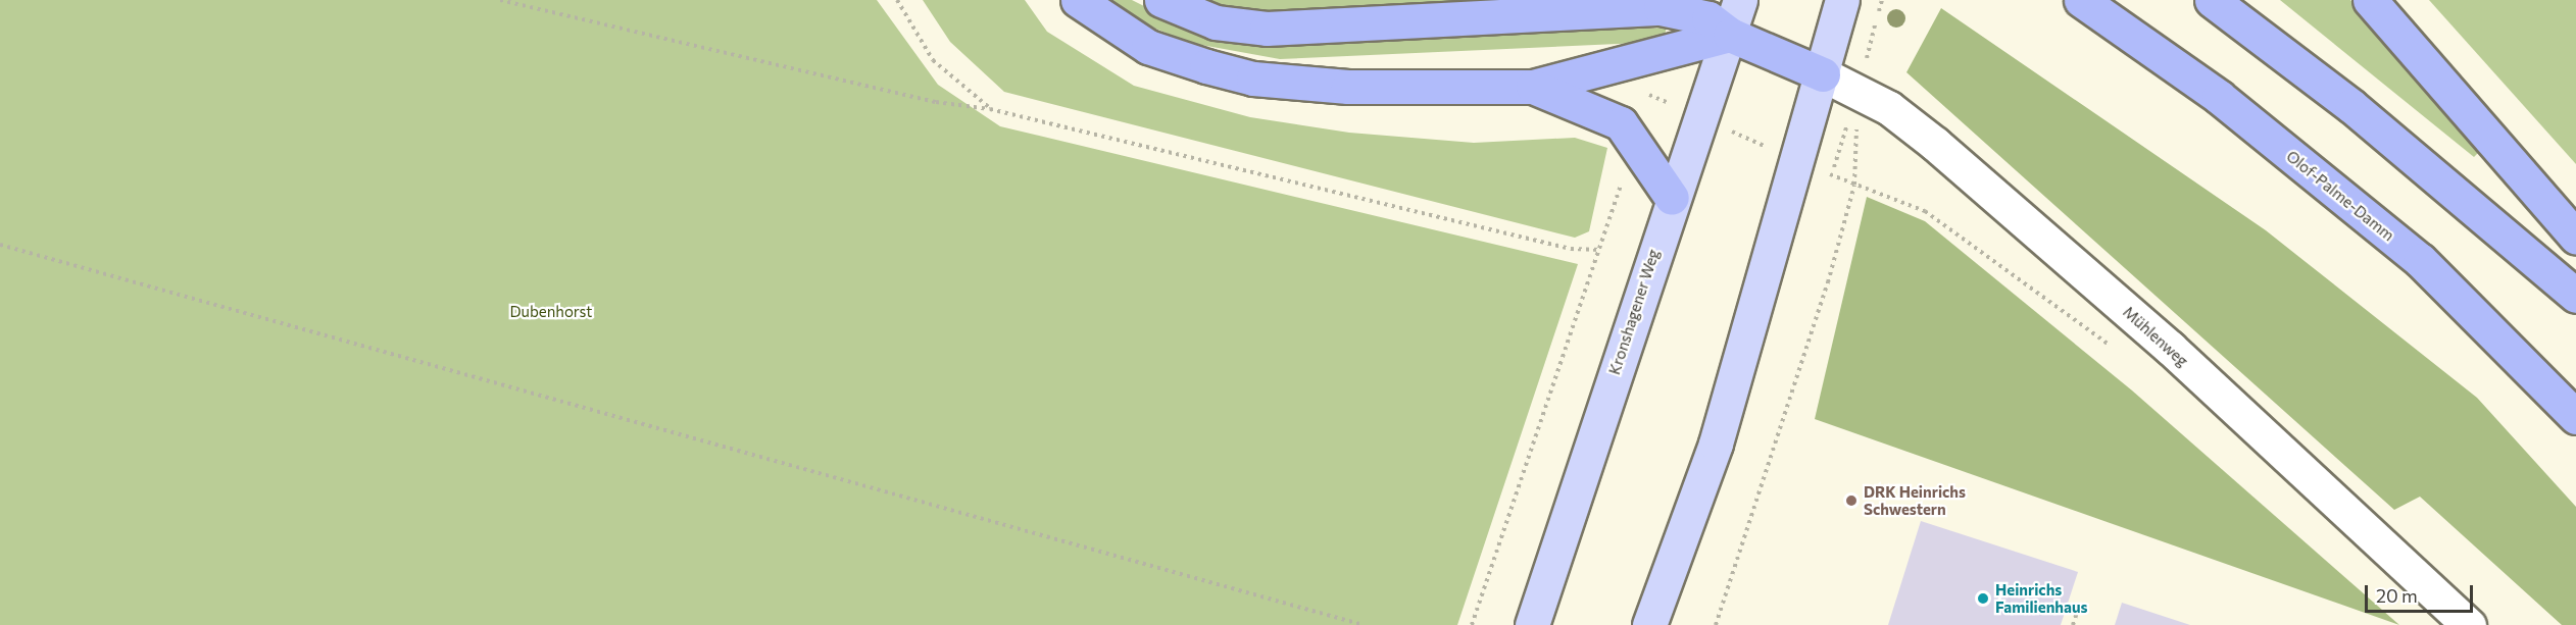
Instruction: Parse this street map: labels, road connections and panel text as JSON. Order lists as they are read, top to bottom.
{
  "streets": {
    "highway": ["Olof-Palme-Damm"],
    "main road": ["Kronshagener Weg"],
    "street": ["Mühlenweg"]
  },
  "parks": ["Dubenhorst"],
  "places": ["DRK Heinrichs Schwestern", "Heinrichs Familienhaus"],
  "scale_bar": "20 m"
}
